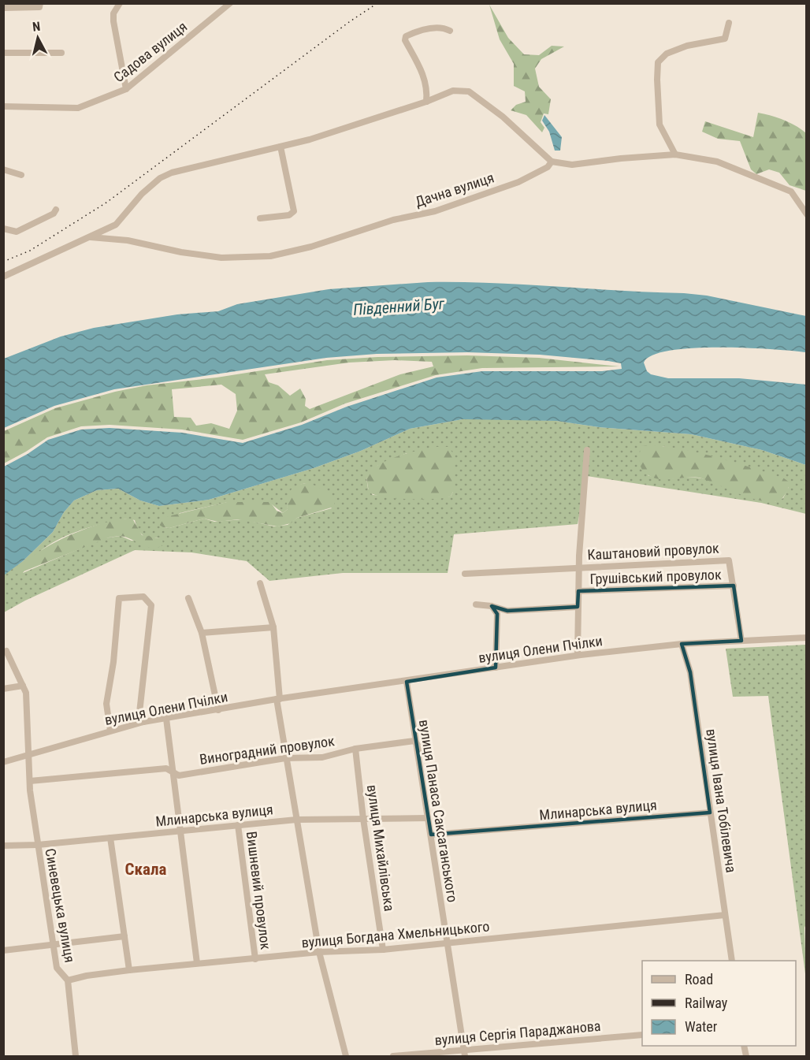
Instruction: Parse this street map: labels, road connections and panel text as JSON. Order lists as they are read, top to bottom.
{
  "streets": {
    "street": [
      "Садова вулиця",
      "Дачна вулиця",
      "Каштановий провулок",
      "Грушівський провулок",
      "вулиця Олени Пчілки",
      "Виноградний провулок",
      "вулиця Івана Тобілевича",
      "Млинарська вулиця",
      "вулиця Панаса Саксаганського",
      "вулиця Михайлівська",
      "Вишневий провулок",
      "Синевецька вулиця",
      "вулиця Богдана Хмельницького",
      "вулиця Сергія Параджанова"
    ]
  },
  "crossings": [
    ["Каштановий провулок", "Грушівський провулок"],
    ["Каштановий провулок", "вулиця Олени Пчілки"],
    ["вулиця Олени Пчілки", "вулиця Івана Тобілевича"],
    ["вулиця Олени Пчілки", "вулиця Панаса Саксаганського"],
    ["вулиця Олени Пчілки", "Синевецька вулиця"],
    ["Виноградний провулок", "вулиця Панаса Саксаганського"],
    ["Виноградний провулок", "вулиця Михайлівська"],
    ["Виноградний провулок", "Синевецька вулиця"],
    ["вулиця Івана Тобілевича", "Млинарська вулиця"],
    ["вулиця Івана Тобілевича", "вулиця Богдана Хмельницького"],
    ["Млинарська вулиця", "вулиця Панаса Саксаганського"],
    ["Млинарська вулиця", "вулиця Михайлівська"],
    ["Млинарська вулиця", "Вишневий провулок"],
    ["Млинарська вулиця", "Синевецька вулиця"],
    ["вулиця Панаса Саксаганського", "вулиця Богдана Хмельницького"],
    ["вулиця Панаса Саксаганського", "вулиця Сергія Параджанова"],
    ["вулиця Михайлівська", "вулиця Богдана Хмельницького"],
    ["Вишневий провулок", "вулиця Богдана Хмельницького"],
    ["Синевецька вулиця", "вулиця Богдана Хмельницького"]
  ],
  "districts": ["Скала"],
  "water": ["Південний Буг"],
  "legend": ["Road", "Railway", "Water"],
  "north": "top"
}
